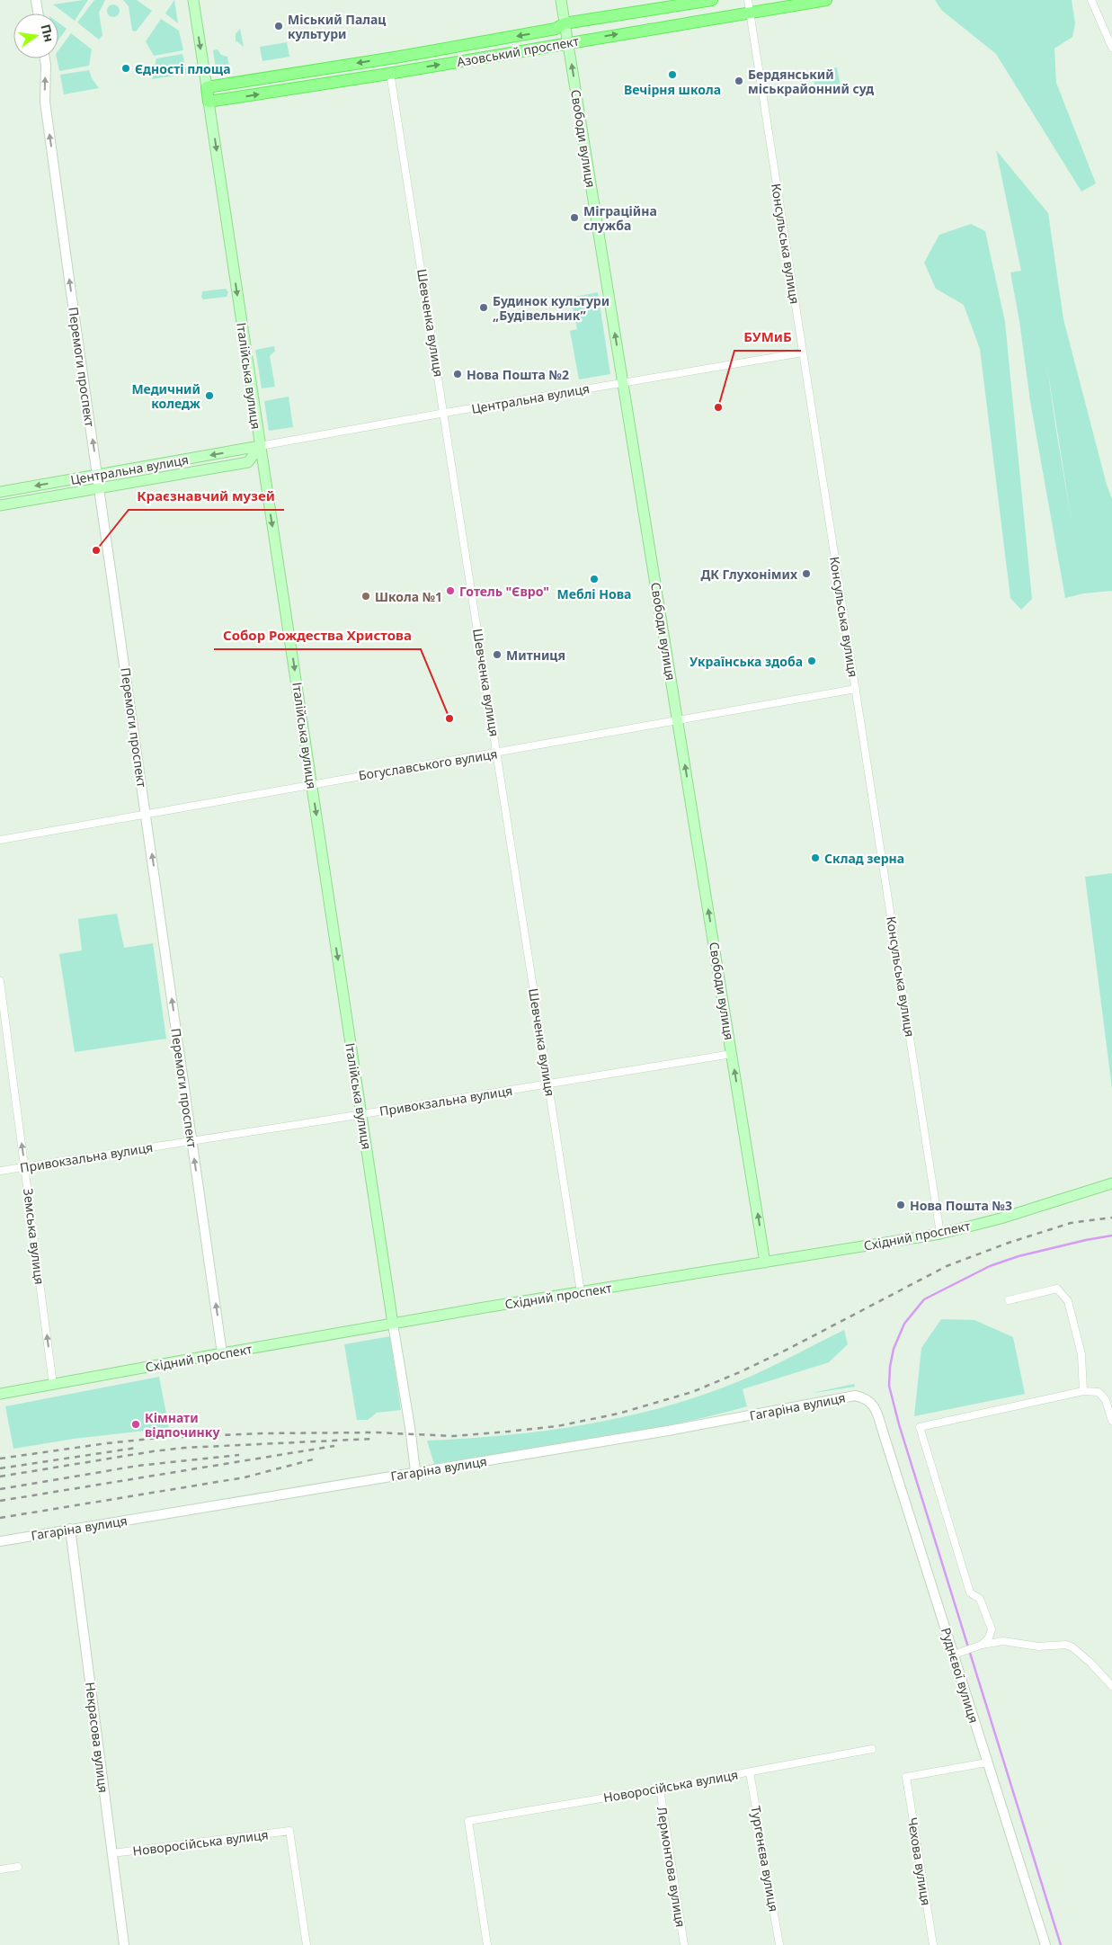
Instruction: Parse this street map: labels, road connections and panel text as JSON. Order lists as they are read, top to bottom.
{
  "streets": {
    "main road": [
      "Азовський проспект",
      "Свободи вулиця",
      "Італійська вулиця",
      "Центральна вулиця",
      "Східний проспект"
    ],
    "street": [
      "Консульська вулиця",
      "Шевченка вулиця",
      "Перемоги проспект",
      "Богуславського вулиця",
      "Привокзальна вулиця",
      "Земська вулиця",
      "Гагаріна вулиця",
      "Руднєвої вулиця",
      "Некрасова вулиця",
      "Новоросійська вулиця",
      "Тургенєва вулиця",
      "Чехова вулиця",
      "Лермонтова вулиця"
    ]
  },
  "crossings": [
    ["Азовський проспект", "Свободи вулиця"],
    ["Азовський проспект", "Консульська вулиця"],
    ["Азовський проспект", "Шевченка вулиця"],
    ["Азовський проспект", "Італійська вулиця"],
    ["Свободи вулиця", "Центральна вулиця"],
    ["Свободи вулиця", "Богуславського вулиця"],
    ["Свободи вулиця", "Привокзальна вулиця"],
    ["Свободи вулиця", "Східний проспект"],
    ["Консульська вулиця", "Центральна вулиця"],
    ["Консульська вулиця", "Богуславського вулиця"],
    ["Консульська вулиця", "Східний проспект"],
    ["Шевченка вулиця", "Центральна вулиця"],
    ["Шевченка вулиця", "Богуславського вулиця"],
    ["Шевченка вулиця", "Привокзальна вулиця"],
    ["Шевченка вулиця", "Східний проспект"],
    ["Перемоги проспект", "Центральна вулиця"],
    ["Перемоги проспект", "Богуславського вулиця"],
    ["Перемоги проспект", "Привокзальна вулиця"],
    ["Перемоги проспект", "Східний проспект"],
    ["Італійська вулиця", "Центральна вулиця"],
    ["Італійська вулиця", "Богуславського вулиця"],
    ["Італійська вулиця", "Привокзальна вулиця"],
    ["Італійська вулиця", "Східний проспект"],
    ["Італійська вулиця", "Гагаріна вулиця"],
    ["Привокзальна вулиця", "Земська вулиця"],
    ["Східний проспект", "Земська вулиця"],
    ["Гагаріна вулиця", "Руднєвої вулиця"],
    ["Гагаріна вулиця", "Некрасова вулиця"],
    ["Руднєвої вулиця", "Чехова вулиця"],
    ["Некрасова вулиця", "Новоросійська вулиця"],
    ["Новоросійська вулиця", "Тургенєва вулиця"],
    ["Новоросійська вулиця", "Лермонтова вулиця"]
  ],
  "one_way": [
    "Свободи вулиця",
    "Перемоги проспект",
    "Італійська вулиця",
    "Земська вулиця"
  ],
  "places": [
    "Міський Палац культури",
    "Єдності площа",
    "Вечірня школа",
    "Бердянський міськрайонний суд",
    "Міграційна служба",
    "Будинок культури „Будівельник”",
    "Нова Пошта №2",
    "Медичний коледж",
    "БУМиБ",
    "Краєзнавчий музей",
    "ДК Глухонімих",
    "Меблі Нова",
    "Готель \"Євро\"",
    "Школа №1",
    "Митниця",
    "Українська здоба",
    "Собор Рождества Христова",
    "Склад зерна",
    "Нова Пошта №3",
    "Кімнати відпочинку"
  ],
  "north": "right"
}
